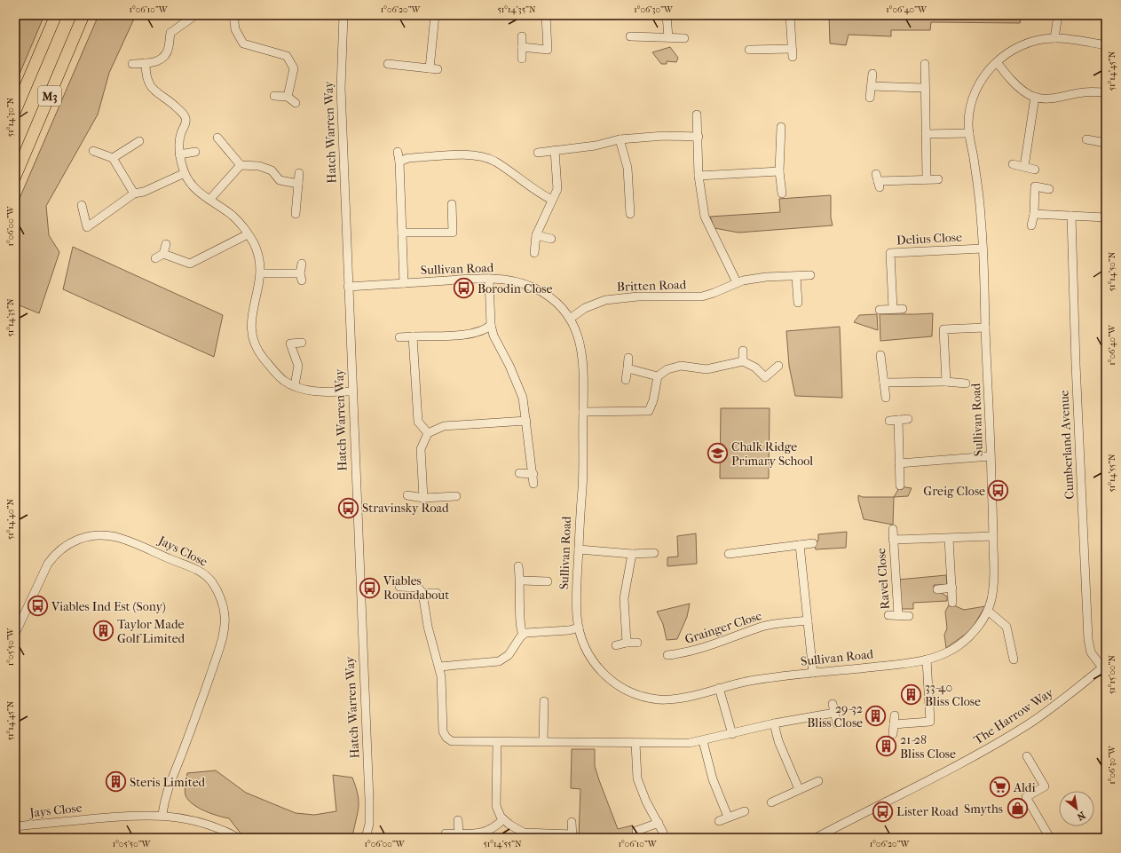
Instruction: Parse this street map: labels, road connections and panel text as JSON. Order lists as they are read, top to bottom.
{
  "streets": {
    "highway": ["M3"],
    "street": [
      "Hatch Warren Way",
      "Delius Close",
      "Sullivan Road",
      "Britten Road",
      "Cumberland Avenue",
      "Jays Close",
      "Ravel Close",
      "Grainger Close",
      "The Harrow Way"
    ]
  },
  "crossings": [
    ["Hatch Warren Way", "Sullivan Road"],
    ["Delius Close", "Sullivan Road"],
    ["Sullivan Road", "Britten Road"],
    ["Sullivan Road", "Ravel Close"],
    ["Cumberland Avenue", "The Harrow Way"]
  ],
  "places": {
    "bus stop": [
      "Borodin Close",
      "Greig Close",
      "Stravinsky Road",
      "Viables Roundabout",
      "Viables Ind Est (Sony)",
      "Lister Road"
    ],
    "school or university": ["Chalk Ridge Primary School"],
    "building": [
      "Taylor Made Golf Limited",
      "33-40 Bliss Close",
      "29-32 Bliss Close",
      "21-28 Bliss Close",
      "Steris Limited"
    ],
    "supermarket": ["Aldi"],
    "shop": ["Smyths"]
  },
  "north": "bottom right",
  "coordinates": [
    "1°06'10\"W",
    "1°06'20\"W",
    "51°14'35\"N",
    "1°06'30\"W",
    "1°06'40\"W",
    "51°14'45\"N",
    "51°14'30\"N",
    "1°06'00\"W",
    "51°14'50\"N",
    "51°14'55\"N",
    "51°14'40\"N",
    "1°05'50\"W",
    "51°15'00\"N"
  ]
}
